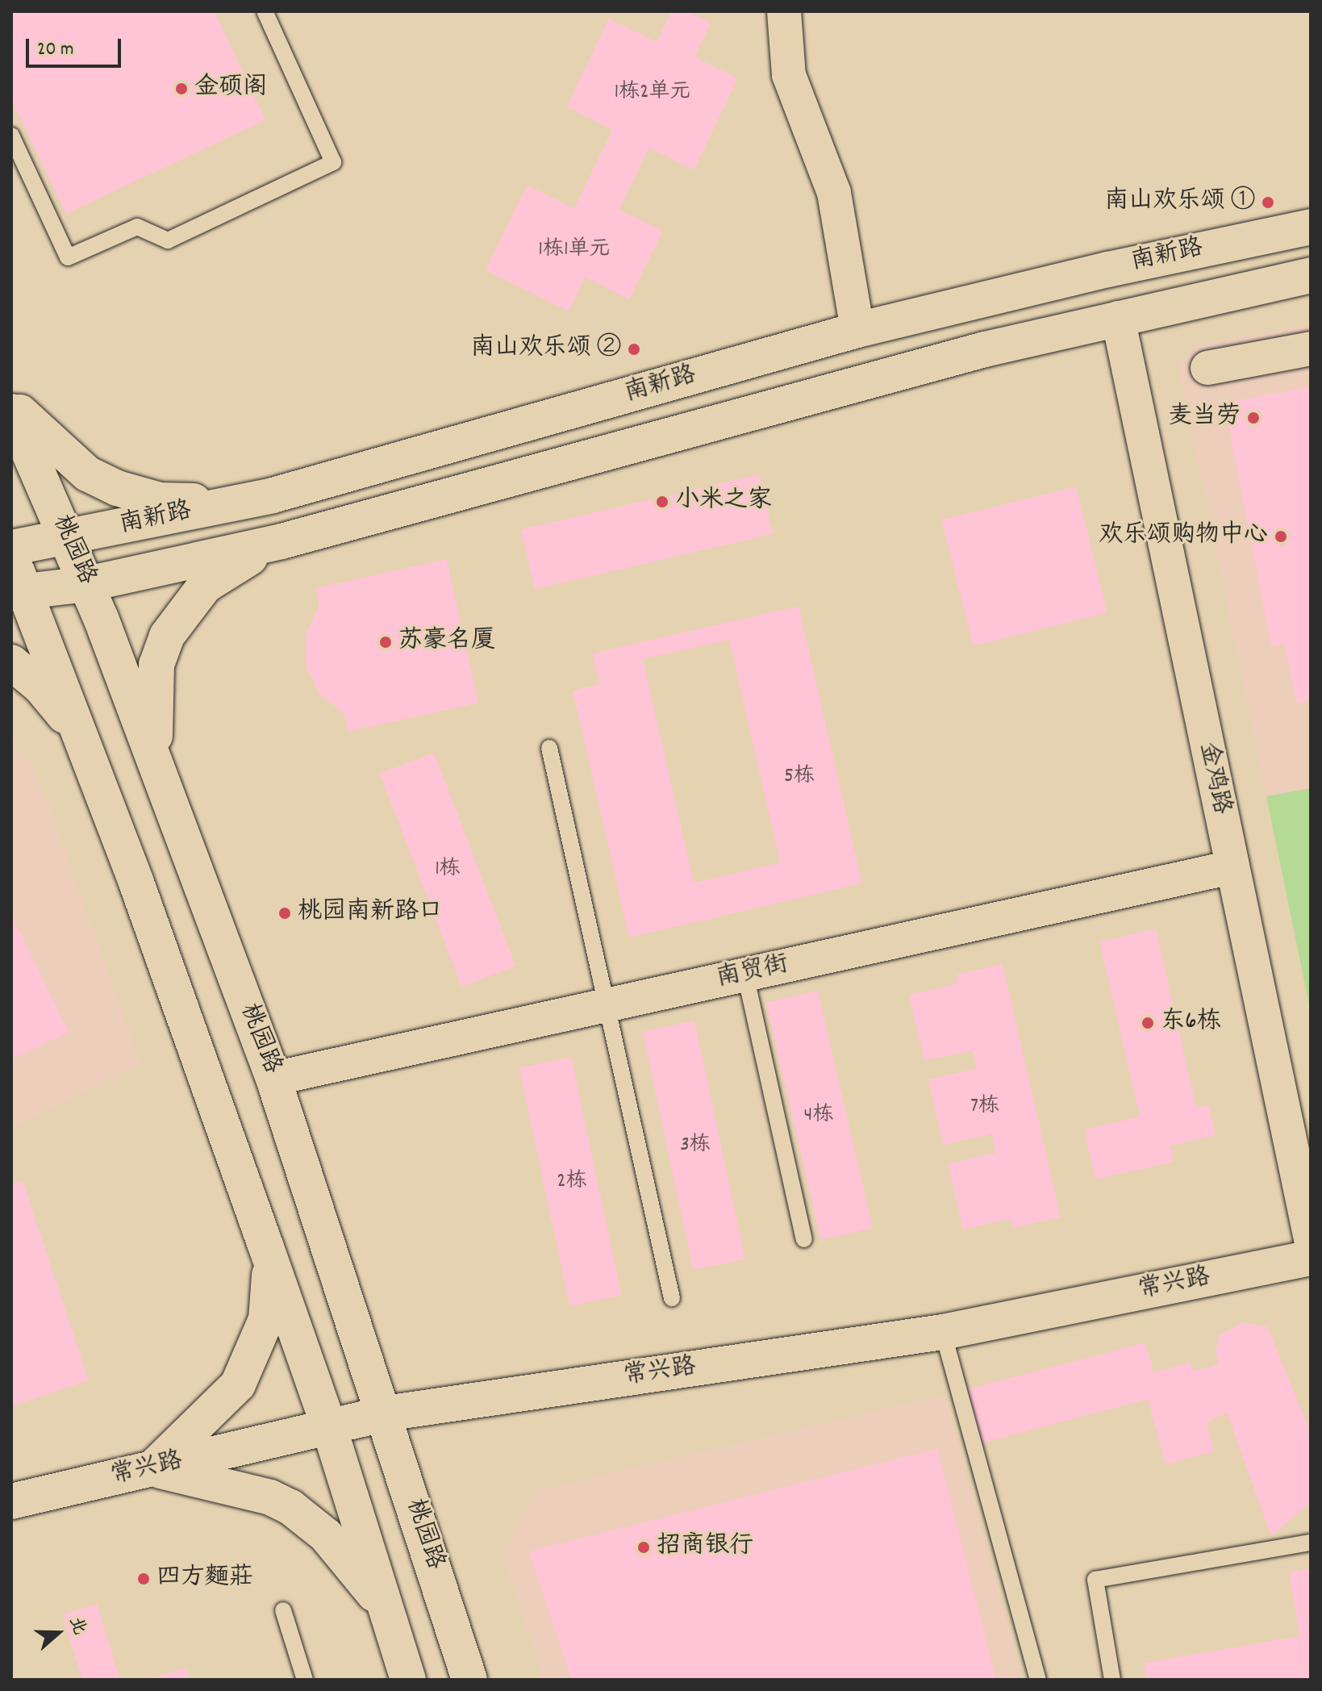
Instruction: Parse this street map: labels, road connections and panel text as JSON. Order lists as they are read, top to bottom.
{
  "streets": {
    "main road": ["南新路", "桃园路", "常兴路"],
    "street": ["金鸡路", "南贸街"]
  },
  "crossings": [
    ["南新路", "桃园路"],
    ["南新路", "金鸡路"],
    ["桃园路", "南贸街"],
    ["桃园路", "常兴路"],
    ["金鸡路", "南贸街"]
  ],
  "places": [
    "金硕阁",
    "南山欢乐颂 ①",
    "南山欢乐颂 ②",
    "麦当劳",
    "小米之家",
    "欢乐颂购物中心",
    "苏豪名厦",
    "桃园南新路口",
    "东6栋",
    "招商银行",
    "四方麵莊"
  ],
  "house_numbers": [
    "1栋2单元",
    "1栋1单元",
    "5栋",
    "1栋",
    "7栋",
    "4栋",
    "3栋",
    "2栋"
  ],
  "scale_bar": "20 m",
  "north": "right"
}
